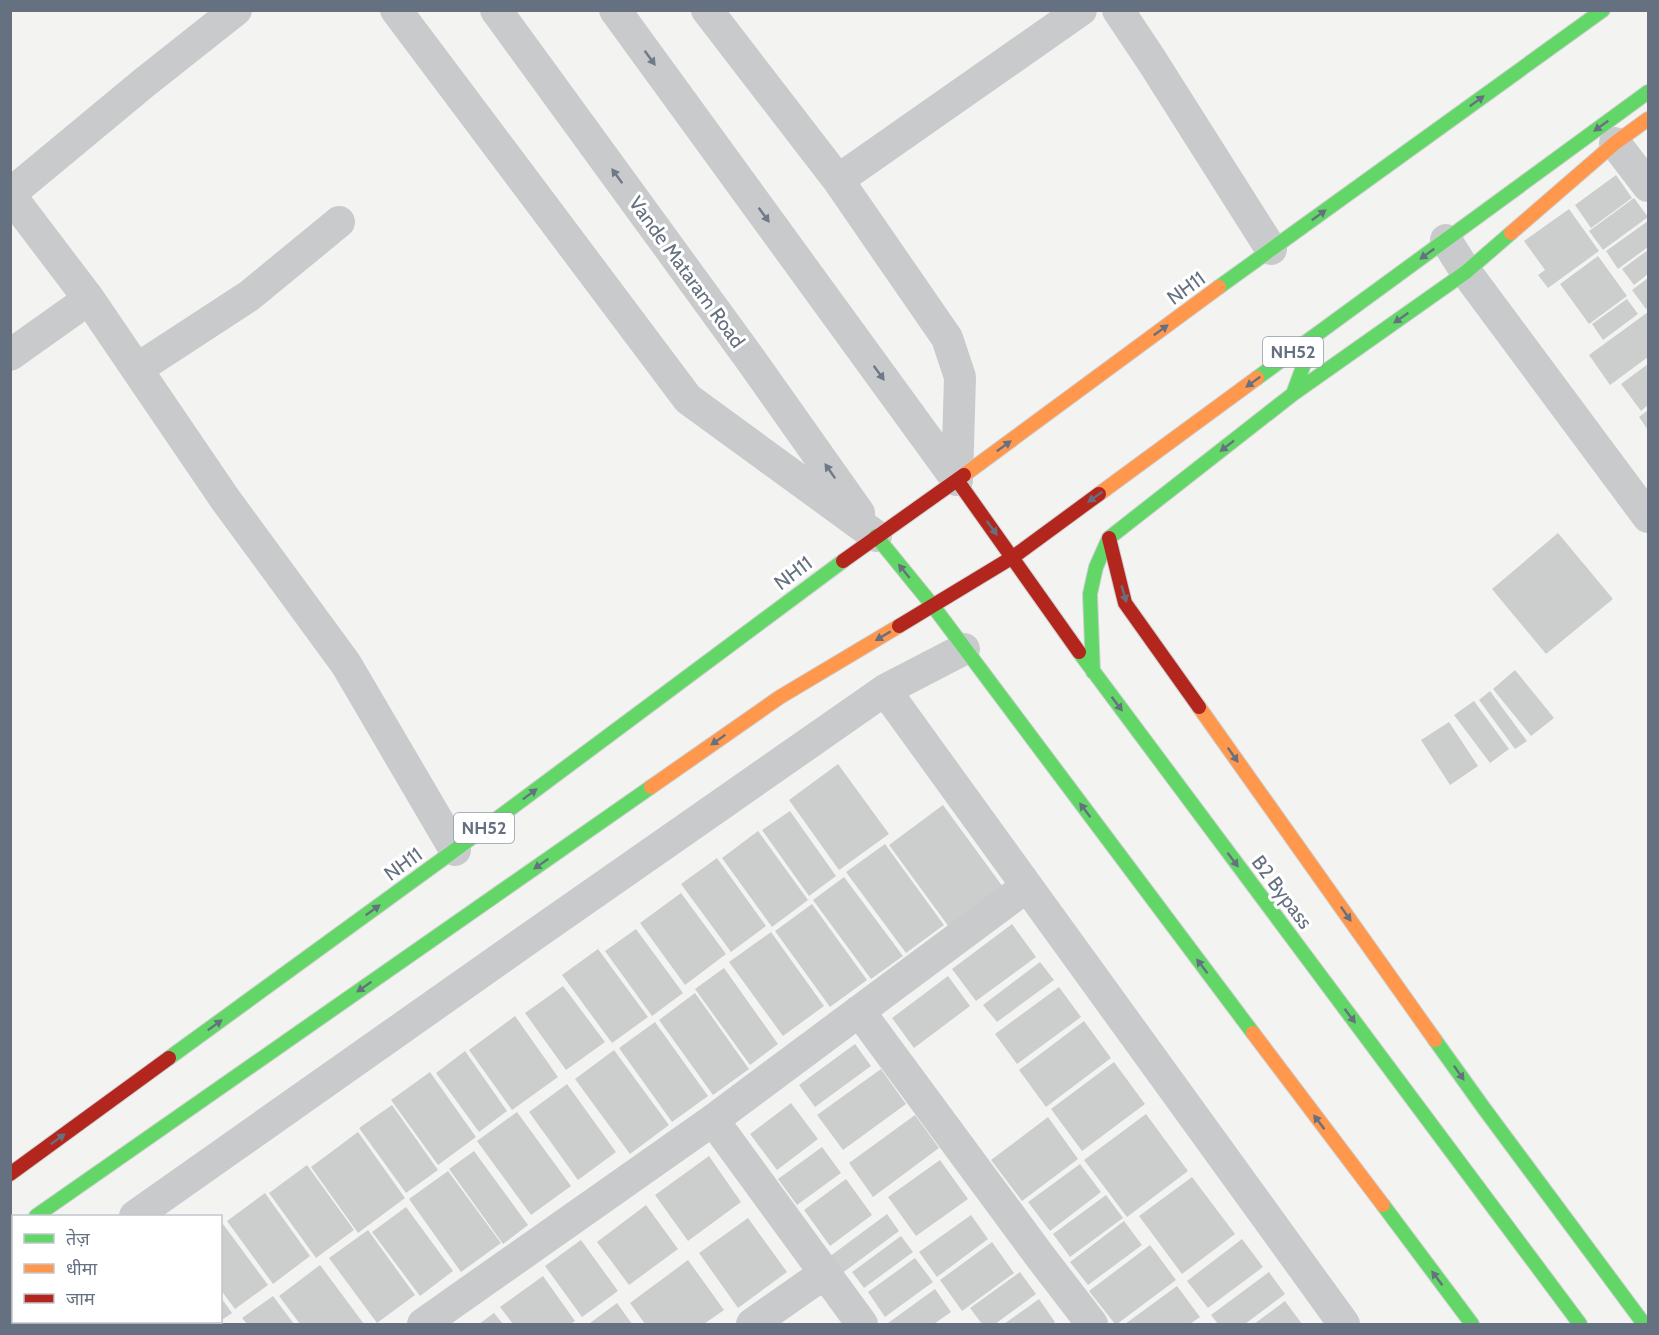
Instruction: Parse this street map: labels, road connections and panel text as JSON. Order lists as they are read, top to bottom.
{
  "streets": {
    "main road": ["NH11", "NH52", "B2 Bypass"],
    "street": ["Vande Mataram Road"]
  },
  "crossings": [
    ["Vande Mataram Road", "NH11"],
    ["NH11", "B2 Bypass"],
    ["NH52", "B2 Bypass"]
  ],
  "legend": ["तेज़", "धीमा", "जाम"]
}
